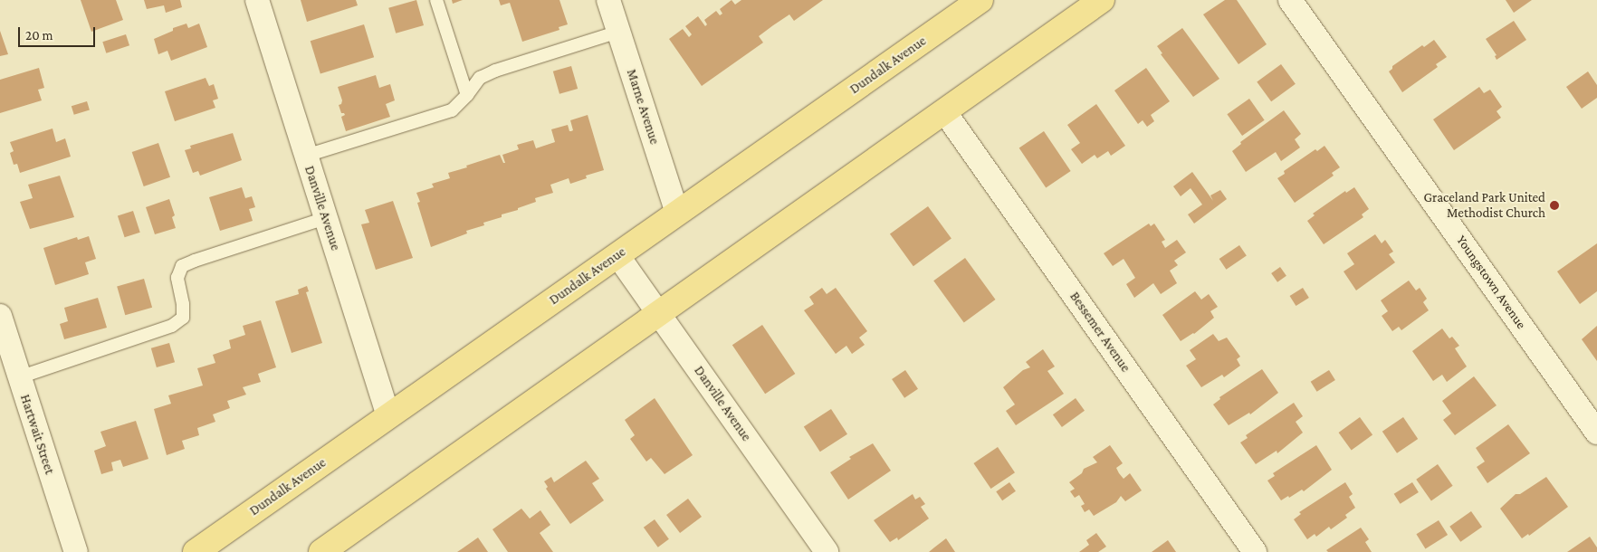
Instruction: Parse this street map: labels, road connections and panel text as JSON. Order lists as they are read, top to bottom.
{
  "streets": {
    "main road": ["Dundalk Avenue"],
    "street": [
      "Marne Avenue",
      "Danville Avenue",
      "Youngstown Avenue",
      "Bessemer Avenue",
      "Hartwait Street"
    ]
  },
  "crossings": [
    ["Dundalk Avenue", "Marne Avenue"],
    ["Dundalk Avenue", "Danville Avenue"]
  ],
  "places": ["Graceland Park United Methodist Church"],
  "scale_bar": "20 m"
}
